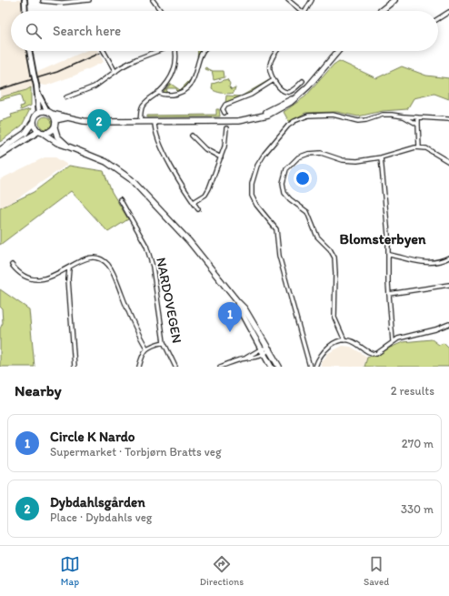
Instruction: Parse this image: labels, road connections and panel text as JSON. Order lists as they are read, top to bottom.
{
  "streets": {
    "street": ["NARDOVEGEN"]
  },
  "districts": ["Blomsterbyen"],
  "page": {
    "search": "Search here",
    "pins": ["2", "1"],
    "heading": ["Nearby", "2 results"],
    "list": [
      {
        "mark": "1",
        "name": "Circle K Nardo",
        "note": "Supermarket · Torbjørn Bratts veg",
        "value": "270 m"
      },
      {
        "mark": "2",
        "name": "Dybdahlsgården",
        "note": "Place · Dybdahls veg",
        "value": "330 m"
      }
    ],
    "nav": ["Map", "Directions", "Saved"]
  }
}
